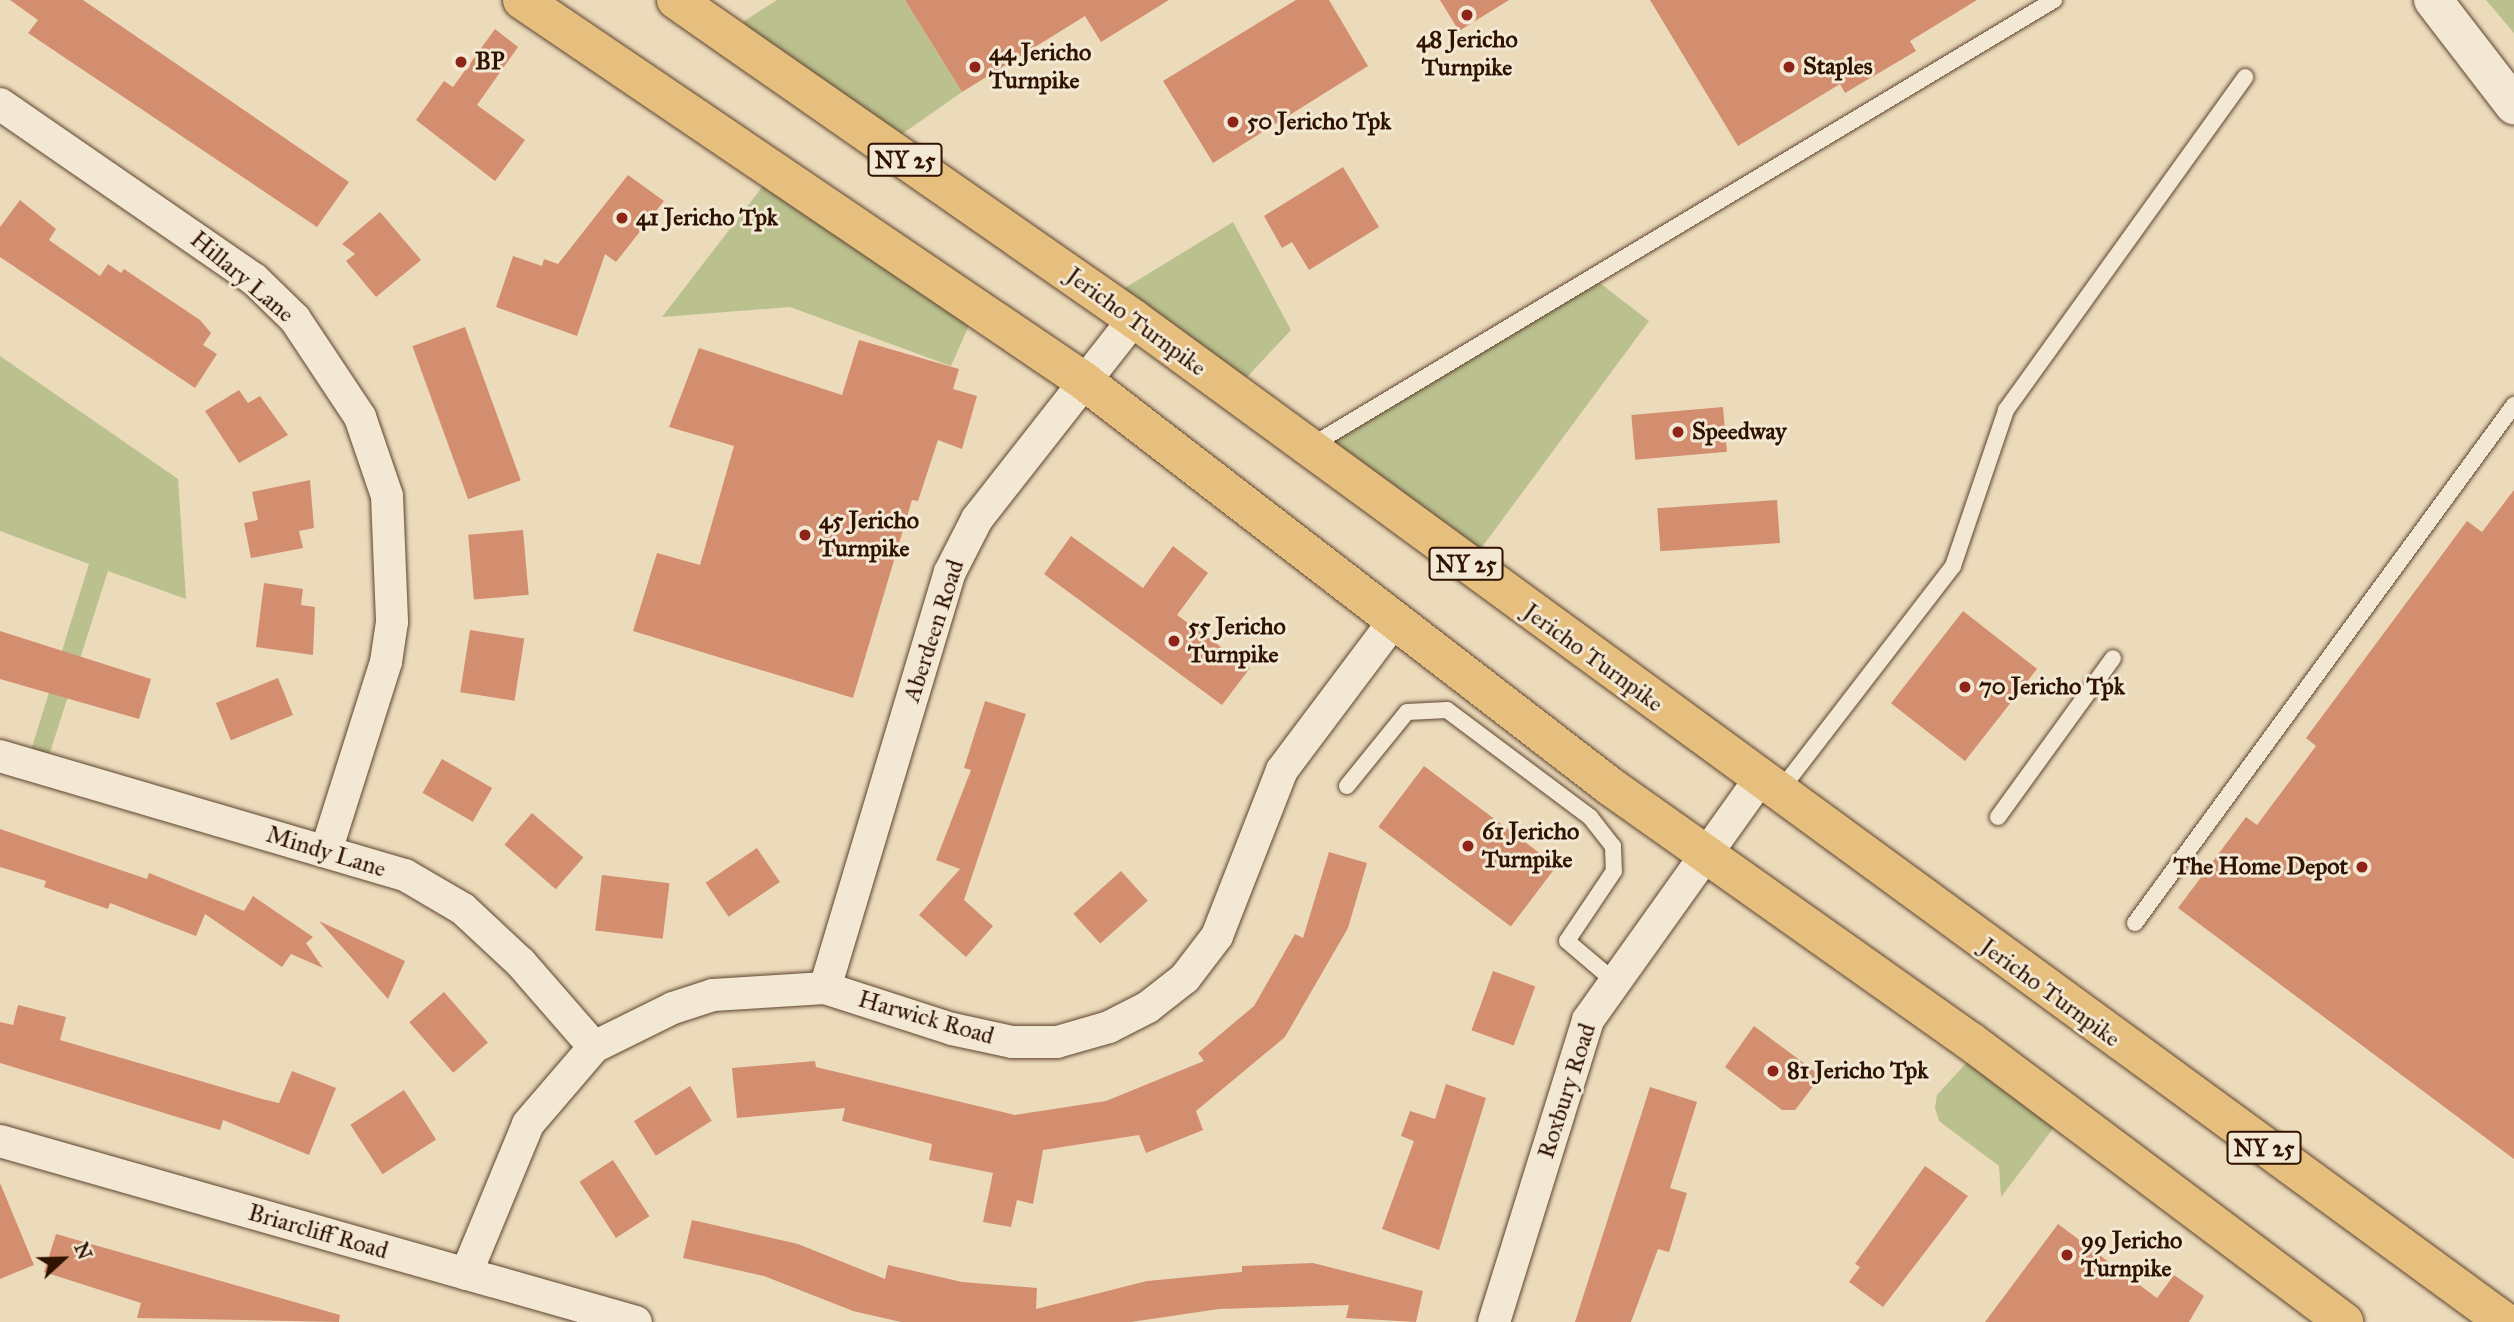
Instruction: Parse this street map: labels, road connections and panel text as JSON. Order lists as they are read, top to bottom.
{
  "streets": {
    "main road": ["NY 25", "Jericho Turnpike"],
    "street": [
      "Hillary Lane",
      "Aberdeen Road",
      "Mindy Lane",
      "Harwick Road",
      "Roxbury Road",
      "Briarcliff Road"
    ]
  },
  "crossings": [
    ["Hillary Lane", "Mindy Lane"],
    ["Jericho Turnpike", "Aberdeen Road"],
    ["Jericho Turnpike", "Roxbury Road"],
    ["Aberdeen Road", "Harwick Road"],
    ["Mindy Lane", "Harwick Road"],
    ["Harwick Road", "Briarcliff Road"]
  ],
  "places": [
    "48 Jericho Turnpike",
    "BP",
    "44 Jericho Turnpike",
    "Staples",
    "50 Jericho Tpk",
    "41 Jericho Tpk",
    "Speedway",
    "45 Jericho Turnpike",
    "55 Jericho Turnpike",
    "70 Jericho Tpk",
    "61 Jericho Turnpike",
    "The Home Depot",
    "81 Jericho Tpk",
    "99 Jericho Turnpike"
  ],
  "north": "right"
}
